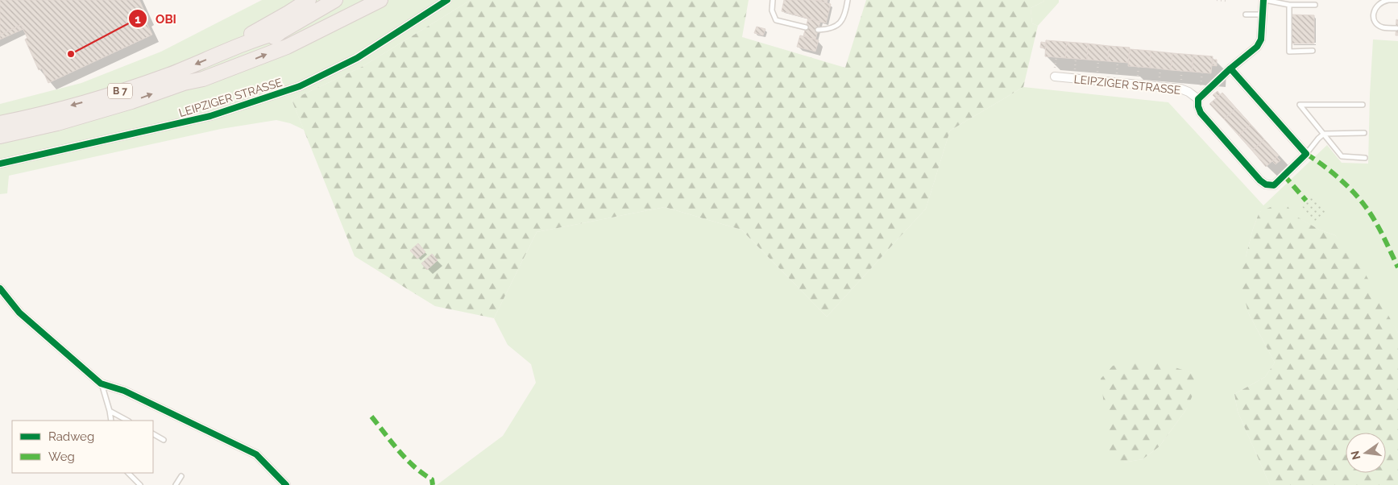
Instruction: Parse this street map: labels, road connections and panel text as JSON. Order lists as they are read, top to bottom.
{
  "streets": {
    "highway": ["B 7"],
    "street": ["LEIPZIGER STRASSE"]
  },
  "places": ["OBI"],
  "legend": ["Radweg", "Weg"],
  "north": "left"
}
